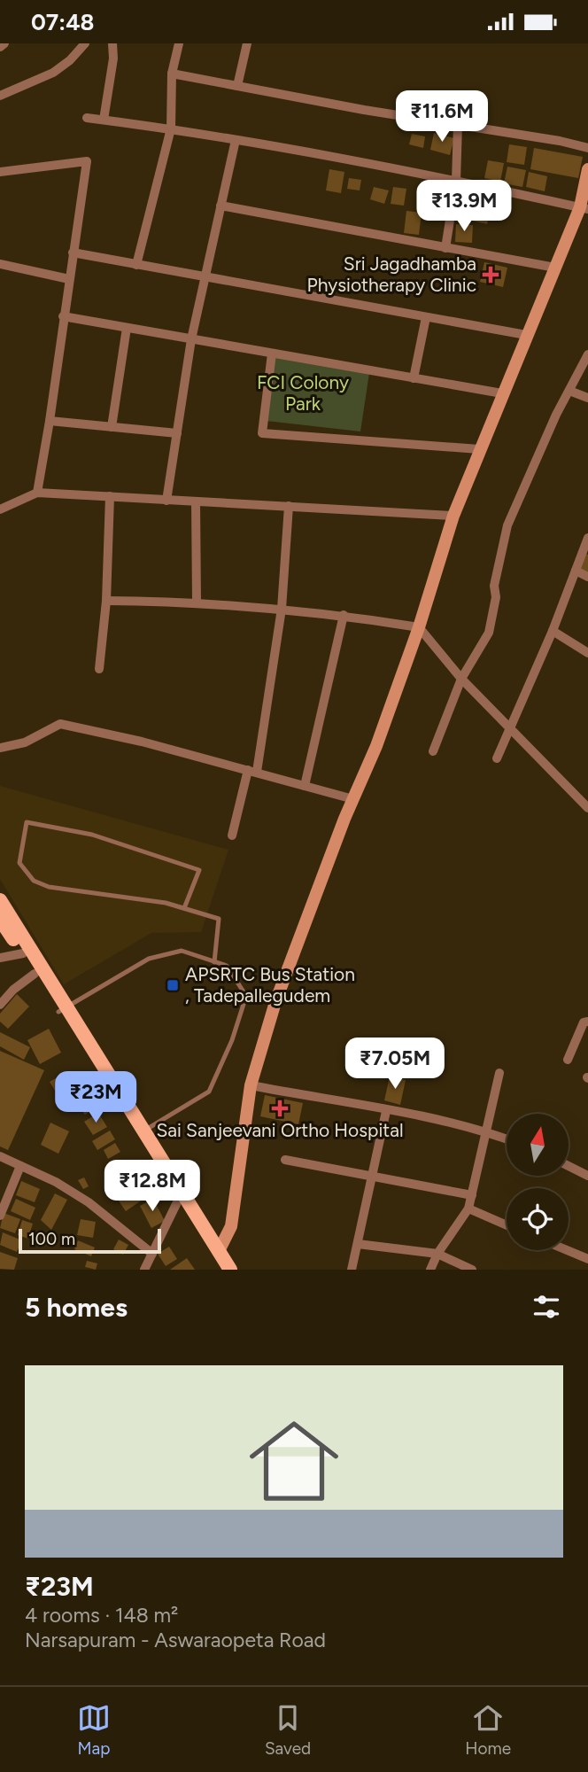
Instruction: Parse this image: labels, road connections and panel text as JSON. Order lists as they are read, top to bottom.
{
  "parks": ["FCI Colony Park"],
  "places": {
    "health": ["Sri Jagadhamba Physiotherapy Clinic", "Sai Sanjeevani Ortho Hospital"],
    "transit": ["APSRTC Bus Station , Tadepallegudem"]
  },
  "scale_bar": "100 m",
  "north": "top",
  "page": {
    "status": "07:48",
    "price": [
      "₹11.6M",
      "₹13.9M",
      "₹7.05M",
      "₹23M",
      "₹12.8M"
    ],
    "scale": "100 m",
    "heading": "5 homes",
    "list": [
      {
        "name": "₹23M",
        "note": "4 rooms · 148 m² · Narsapuram - Aswaraopeta Road"
      }
    ],
    "tabs": ["Map", "Saved", "Home"]
  }
}
